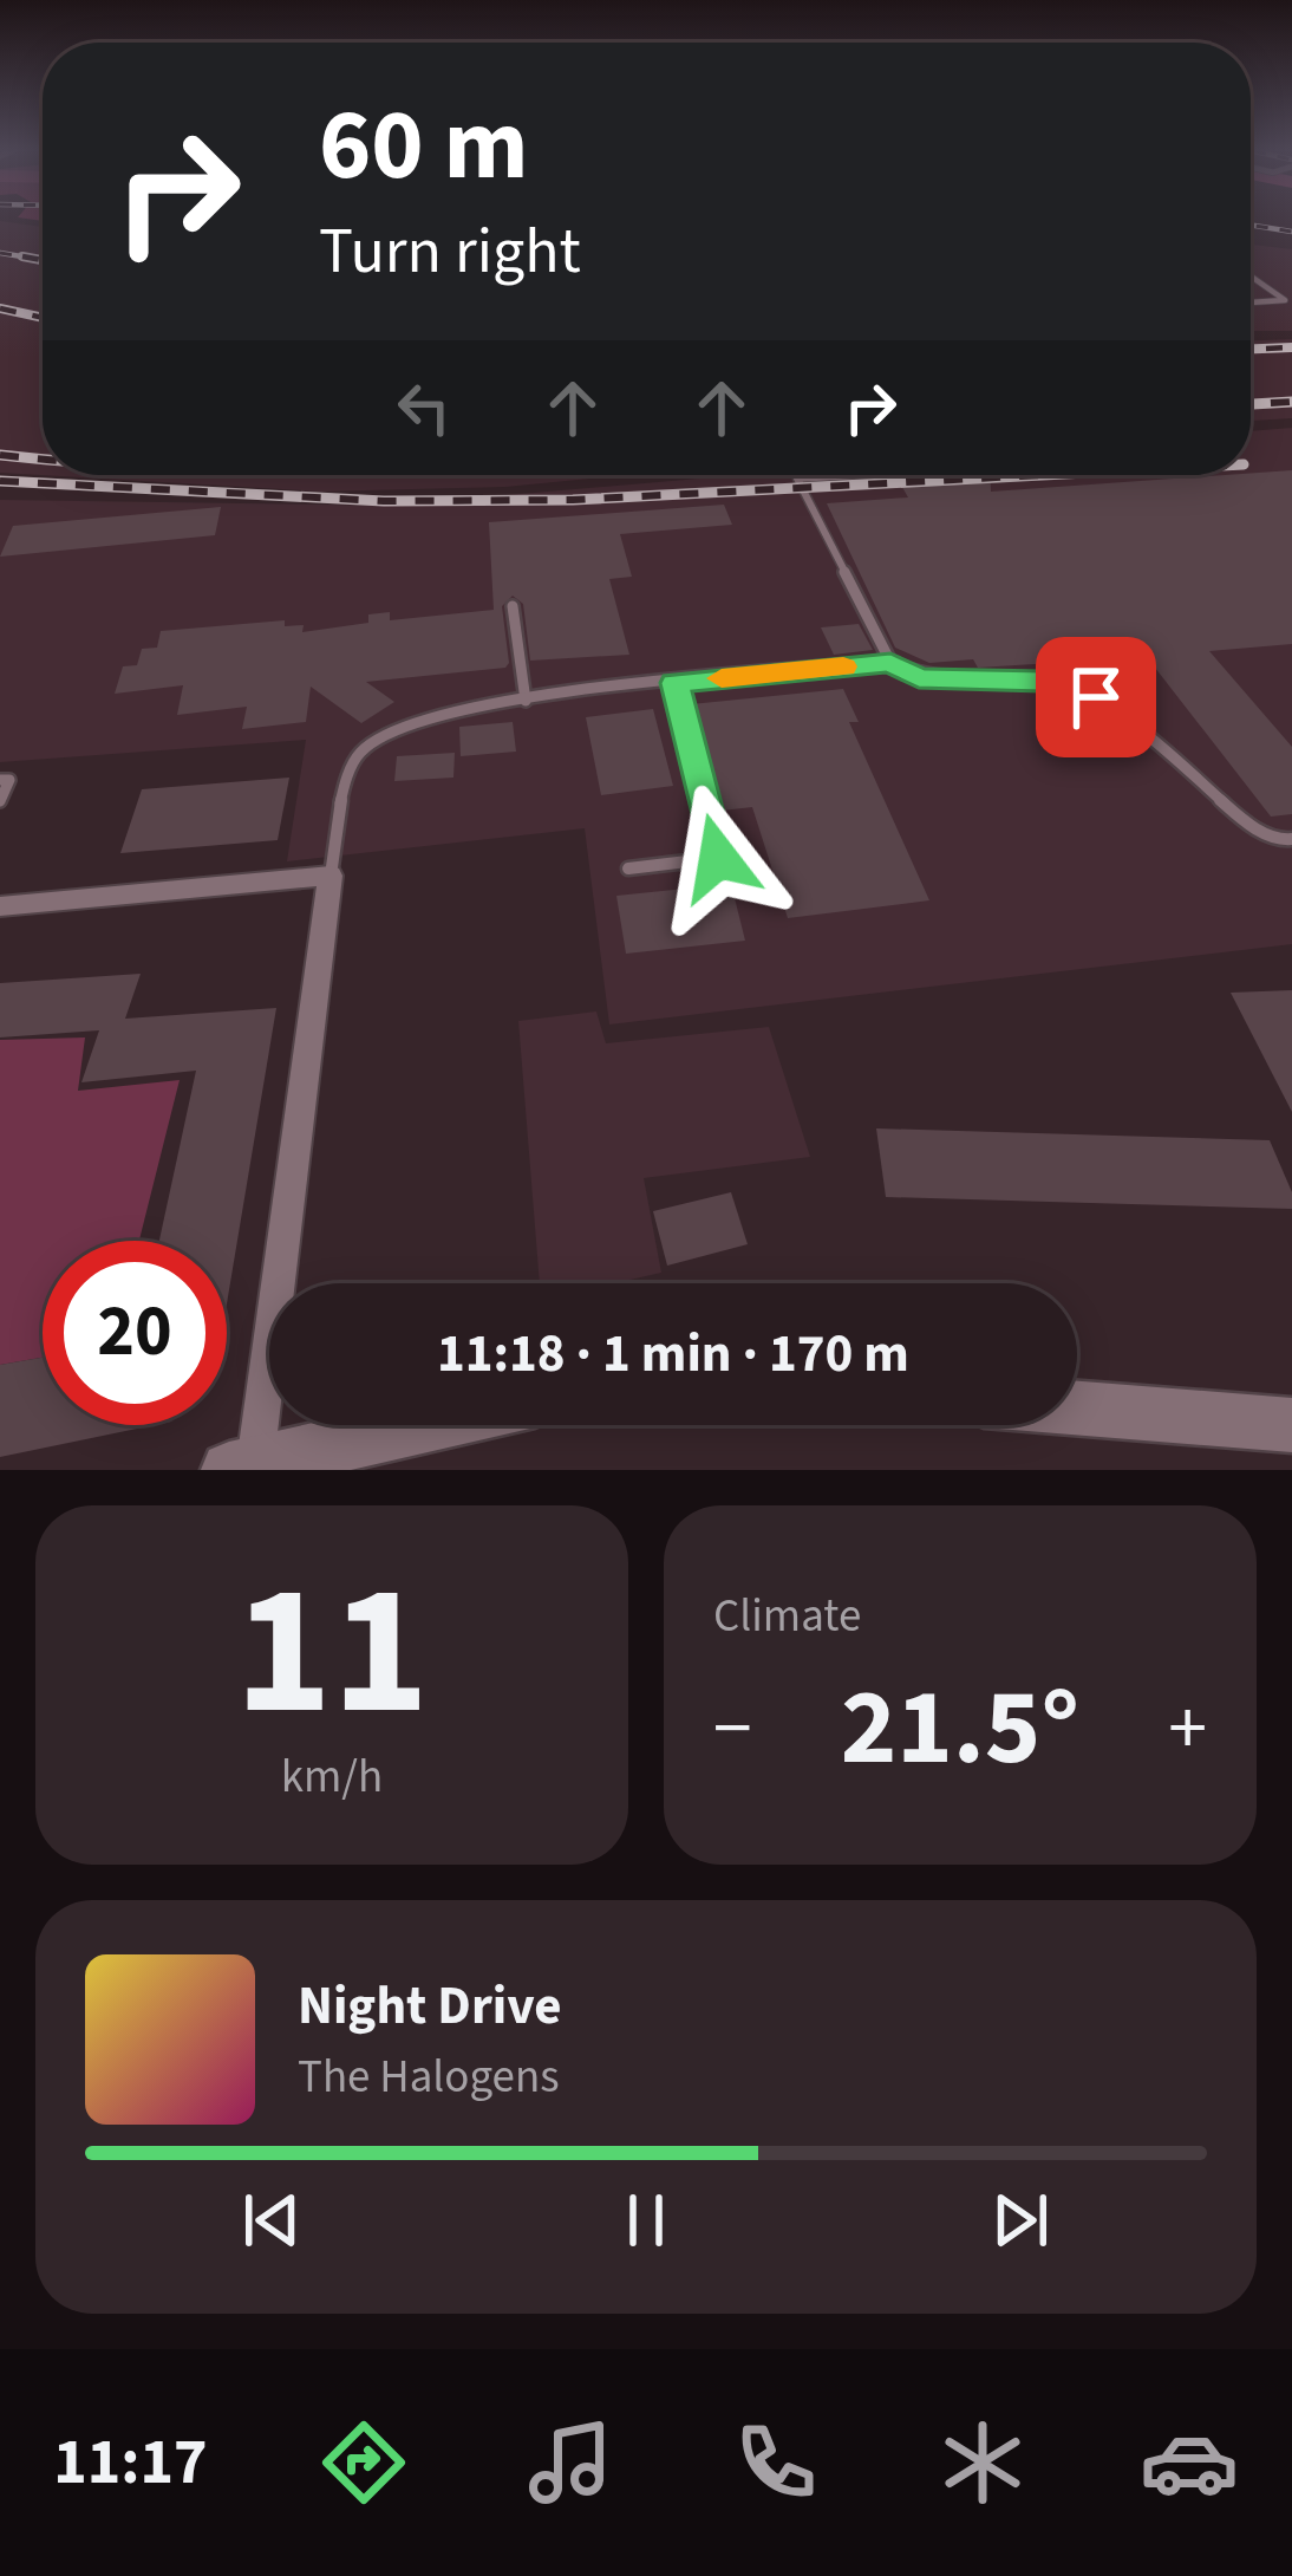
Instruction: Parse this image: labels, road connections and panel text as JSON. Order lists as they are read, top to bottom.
{
  "page": {
    "turn": ["60 m", "Turn right"],
    "limit": "20",
    "trip": "11:18 · 1 min · 170 m",
    "tile": [
      ["11", "km/h"],
      "Climate"
    ],
    "heat": ["−", "21.5°", "+"],
    "song": ["Night Drive", "The Halogens"],
    "tabs": "11:17"
  }
}
